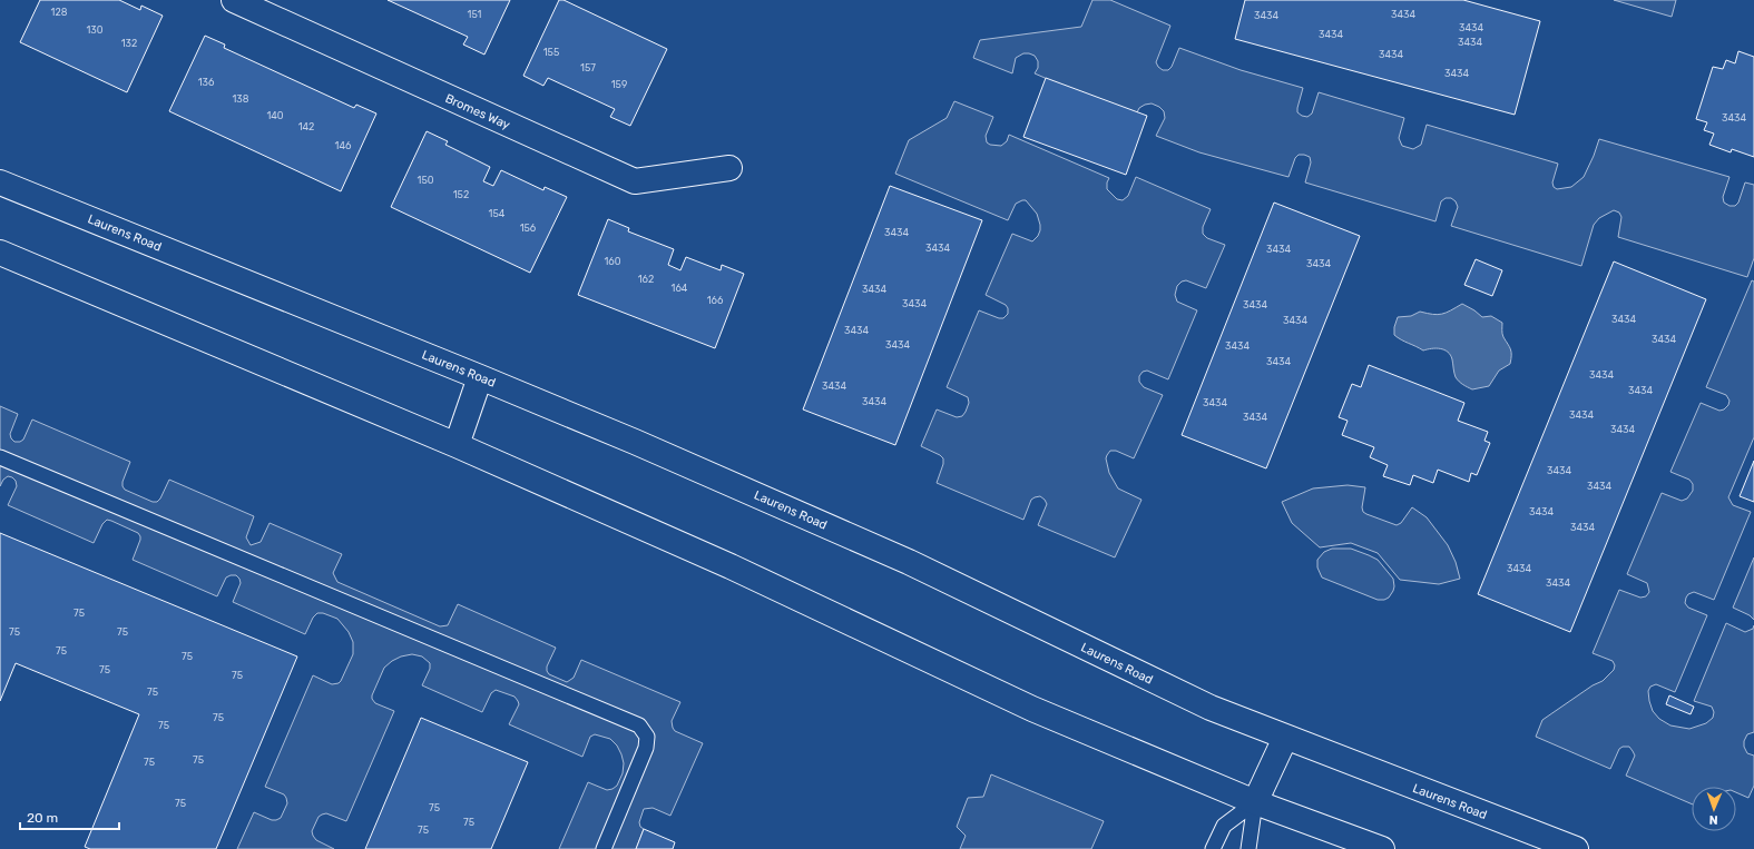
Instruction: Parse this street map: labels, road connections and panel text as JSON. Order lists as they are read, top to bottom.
{
  "streets": {
    "main road": ["Bromes Way", "Laurens Road"]
  },
  "house_numbers": [
    "128",
    "151",
    "3434",
    "3434",
    "3434",
    "130",
    "3434",
    "3434",
    "132",
    "155",
    "3434",
    "157",
    "3434",
    "136",
    "159",
    "138",
    "140",
    "3434",
    "142",
    "146",
    "150",
    "152",
    "154",
    "156",
    "3434",
    "3434",
    "3434",
    "160",
    "3434",
    "162",
    "164",
    "3434",
    "166",
    "3434",
    "3434",
    "3434",
    "3434",
    "3434",
    "3434",
    "3434",
    "3434",
    "3434",
    "3434",
    "3434",
    "3434",
    "3434",
    "3434",
    "3434",
    "3434",
    "3434",
    "3434",
    "3434",
    "3434",
    "3434",
    "3434",
    "3434",
    "75",
    "75",
    "75",
    "75",
    "75",
    "75",
    "75",
    "75",
    "75",
    "75",
    "75",
    "75",
    "75",
    "75",
    "75",
    "75"
  ],
  "scale_bar": "20 m",
  "north": "bottom"
}
